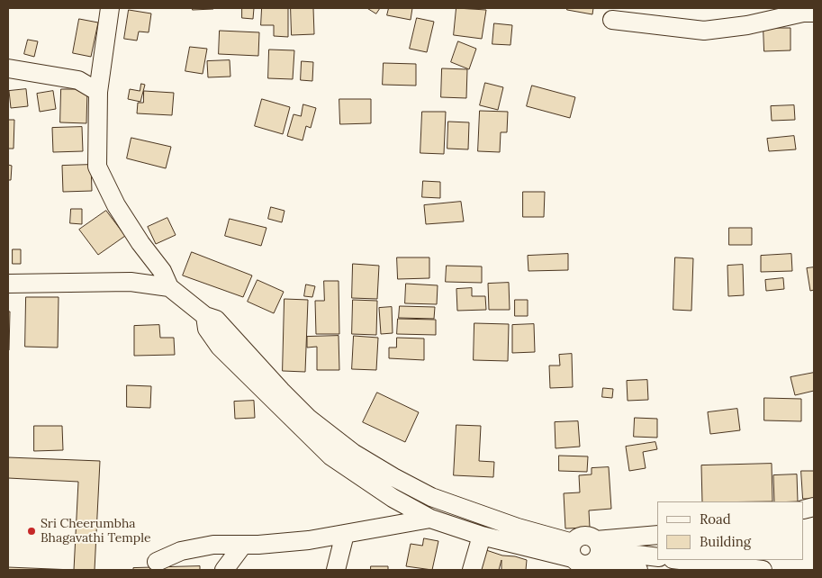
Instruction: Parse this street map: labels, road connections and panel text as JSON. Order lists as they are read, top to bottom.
{
  "places": ["Sri Cheerumbha Bhagavathi Temple"],
  "legend": ["Road", "Building"]
}
